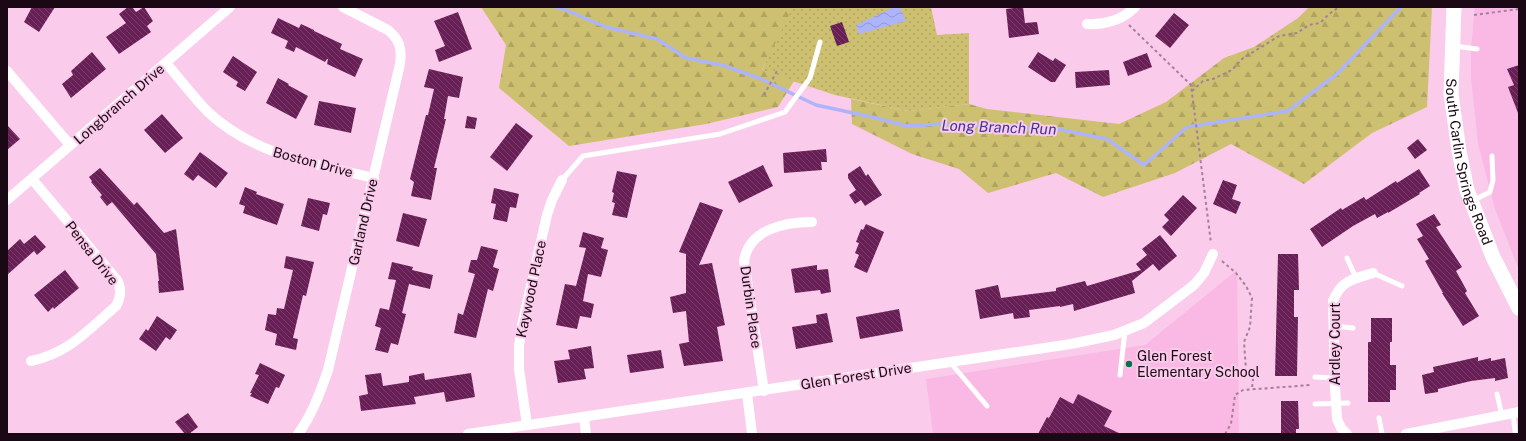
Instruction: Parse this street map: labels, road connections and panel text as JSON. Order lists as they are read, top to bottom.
{
  "streets": {
    "main road": ["South Carlin Springs Road"],
    "street": [
      "Longbranch Drive",
      "Boston Drive",
      "Garland Drive",
      "Pensa Drive",
      "Kaywood Place",
      "Durbin Place",
      "Ardley Court",
      "Glen Forest Drive"
    ]
  },
  "crossings": [
    ["Longbranch Drive", "Boston Drive"],
    ["Longbranch Drive", "Pensa Drive"],
    ["Boston Drive", "Garland Drive"],
    ["Kaywood Place", "Glen Forest Drive"],
    ["Durbin Place", "Glen Forest Drive"]
  ],
  "water": ["Long Branch Run"],
  "places": ["Glen Forest Elementary School"]
}
